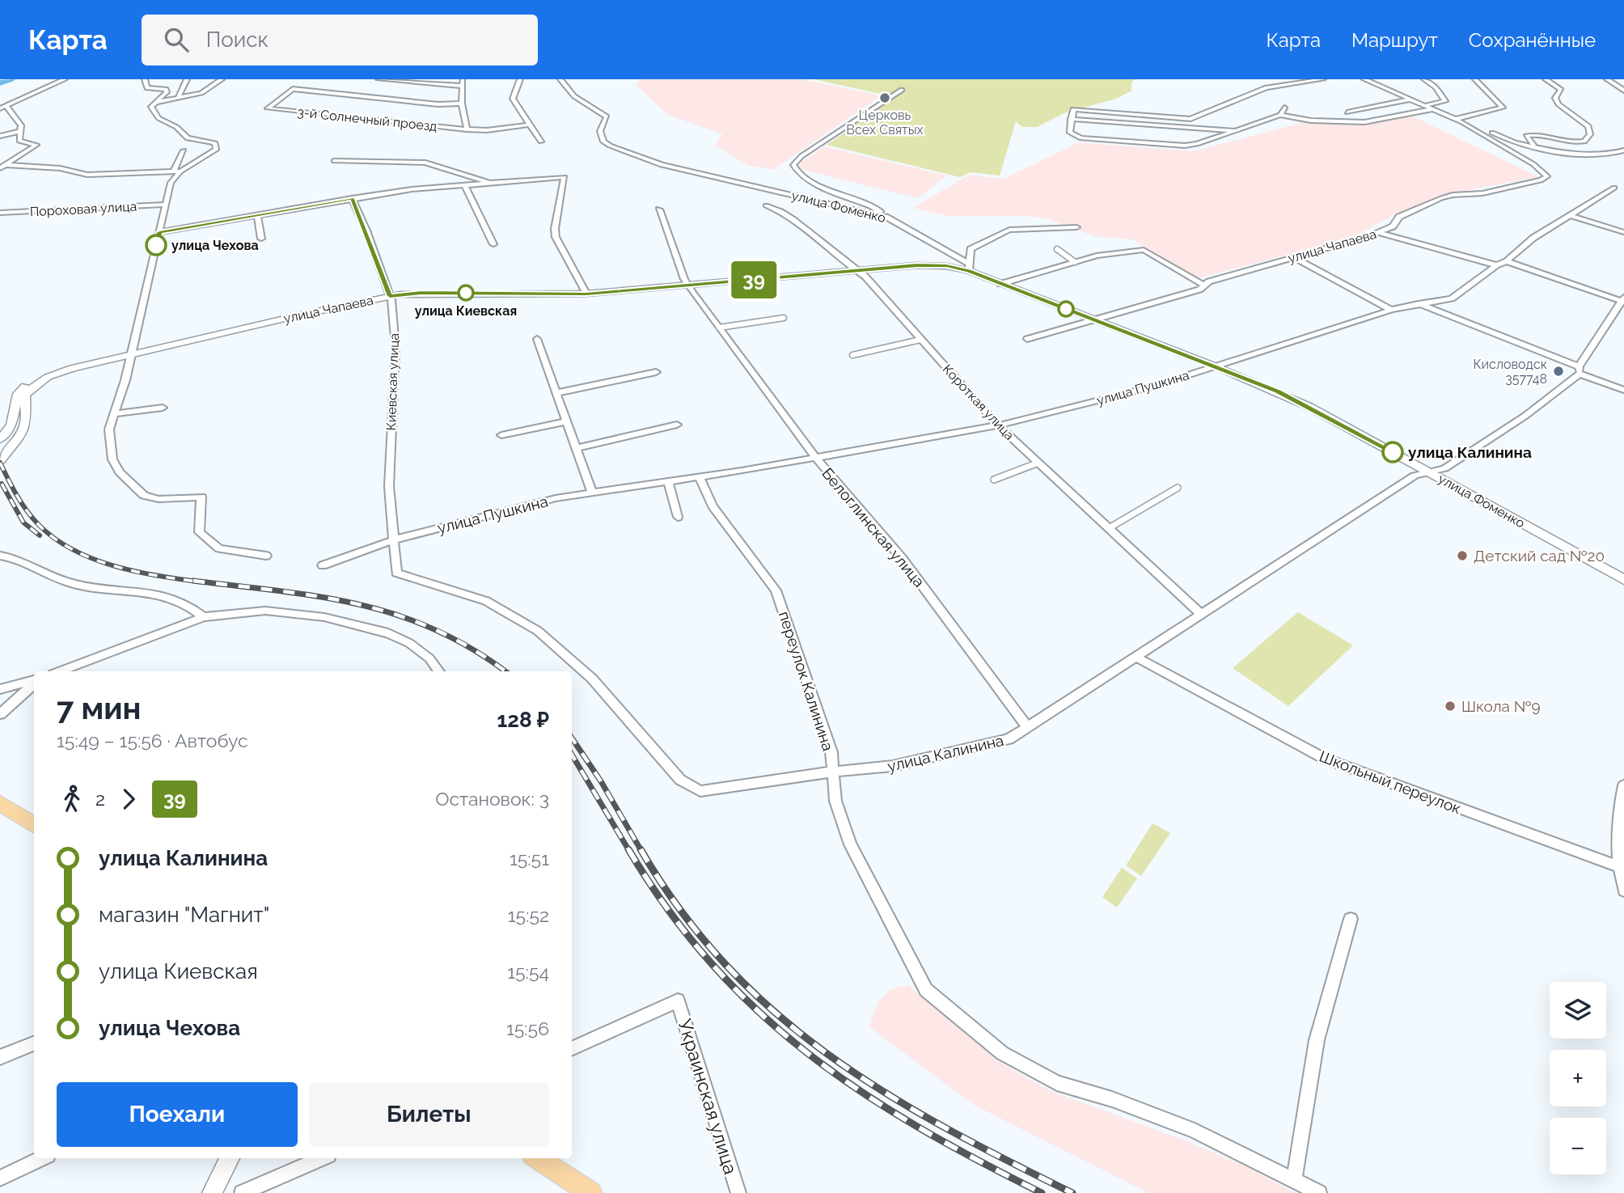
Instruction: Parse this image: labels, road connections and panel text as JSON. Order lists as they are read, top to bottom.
{
  "streets": {
    "main road": ["улица Фоменко", "улица Чапаева"],
    "street": [
      "3-й Солнечный проезд",
      "Пороховая улица",
      "Киевская улица",
      "улица Пушкина",
      "Короткая улица",
      "Белоглинская улица",
      "переулок Калинина",
      "улица Калинина",
      "Школьный переулок",
      "Украинская улица"
    ]
  },
  "crossings": [
    ["улица Фоменко", "улица Чапаева"],
    ["улица Фоменко", "улица Пушкина"],
    ["улица Фоменко", "улица Калинина"],
    ["улица Чапаева", "Киевская улица"],
    ["улица Чапаева", "Короткая улица"],
    ["улица Чапаева", "Белоглинская улица"],
    ["Киевская улица", "улица Пушкина"],
    ["Киевская улица", "улица Калинина"],
    ["улица Пушкина", "Короткая улица"],
    ["улица Пушкина", "Белоглинская улица"],
    ["улица Пушкина", "переулок Калинина"],
    ["Короткая улица", "улица Калинина"],
    ["Белоглинская улица", "улица Калинина"],
    ["переулок Калинина", "улица Калинина"],
    ["улица Калинина", "Школьный переулок"]
  ],
  "places": [
    "Церковь Всех Святых",
    "улица Чехова",
    "улица Киевская",
    "Кисловодск 357748",
    "улица Калинина",
    "Детский сад №20",
    "Школа №9"
  ],
  "lines": ["bus line 39"],
  "page": {
    "header": "Карта",
    "search": "Поиск",
    "nav": ["Карта", "Маршрут", "Сохранённые"],
    "on_map": "39",
    "heading": ["7 мин", "15:49 – 15:56 · Автобус", "128 ₽"],
    "legs": ["2", "39", "Остановок: 3"],
    "list": [
      {
        "name": "улица Калинина",
        "value": "15:51"
      },
      {
        "name": "магазин \"Магнит\"",
        "value": "15:52"
      },
      {
        "name": "улица Киевская",
        "value": "15:54"
      },
      {
        "name": "улица Чехова",
        "value": "15:56"
      }
    ],
    "map_buttons": ["+", "−"],
    "buttons": ["Поехали", "Билеты"]
  }
}
